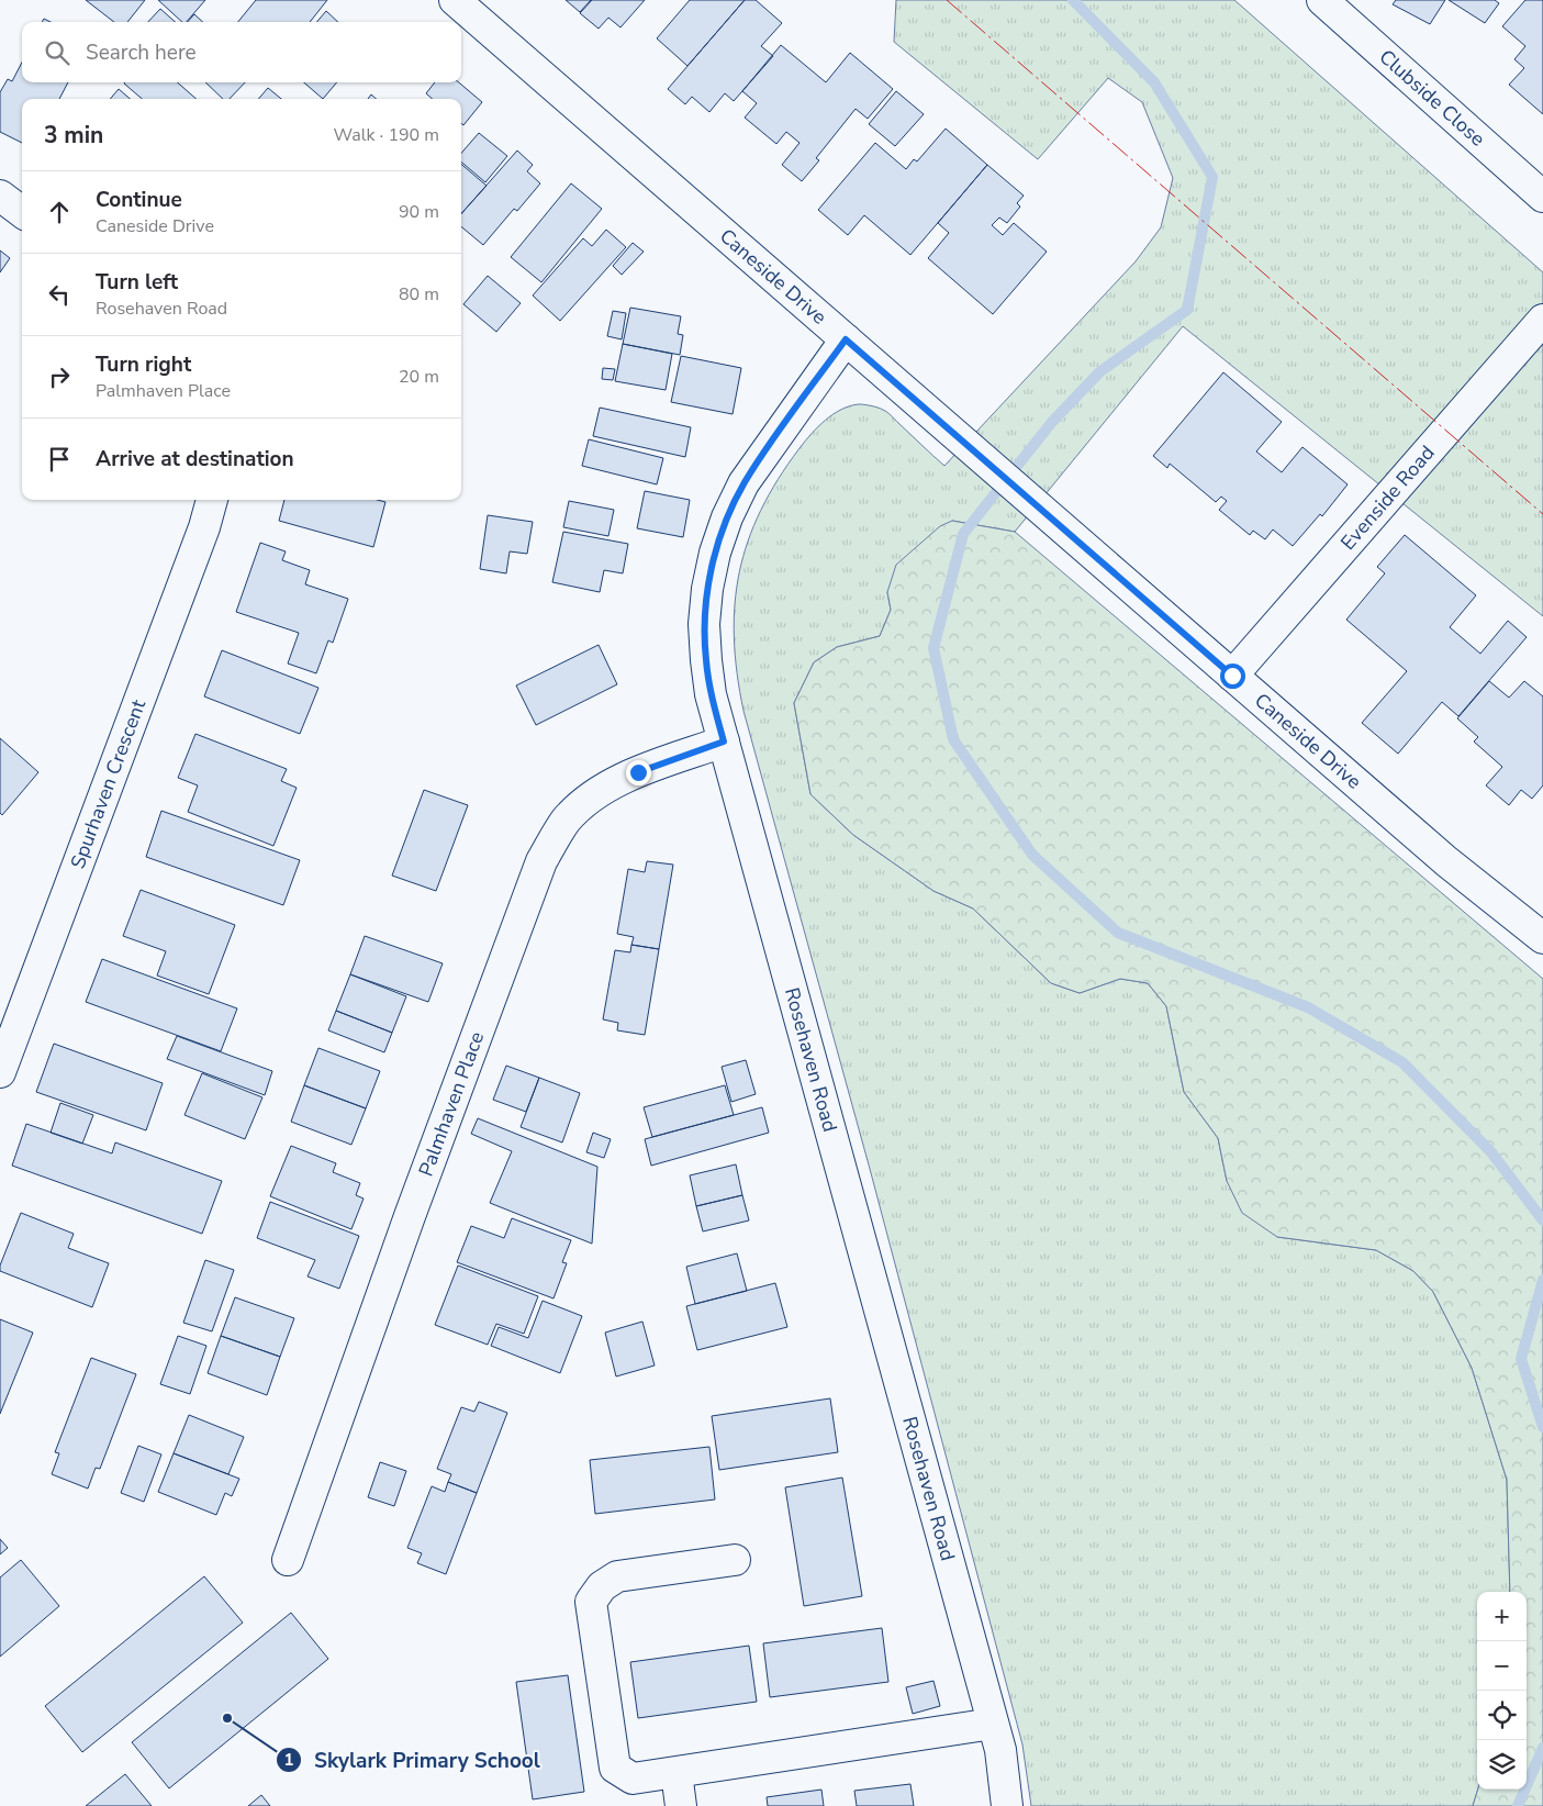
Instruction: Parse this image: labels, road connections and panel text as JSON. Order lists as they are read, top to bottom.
{
  "streets": {
    "street": [
      "Clubside Close",
      "Caneside Drive",
      "Evenside Road",
      "Spurhaven Crescent",
      "Rosehaven Road",
      "Palmhaven Place"
    ]
  },
  "crossings": [
    ["Caneside Drive", "Evenside Road"],
    ["Caneside Drive", "Rosehaven Road"],
    ["Rosehaven Road", "Palmhaven Place"]
  ],
  "places": ["Skylark Primary School"],
  "page": {
    "search": "Search here",
    "heading": ["3 min", "Walk · 190 m"],
    "list": [
      ["Continue", "Caneside Drive", "90 m"],
      ["Turn left", "Rosehaven Road", "80 m"],
      ["Turn right", "Palmhaven Place", "20 m"],
      "Arrive at destination"
    ],
    "map_buttons": ["+", "−"]
  }
}
